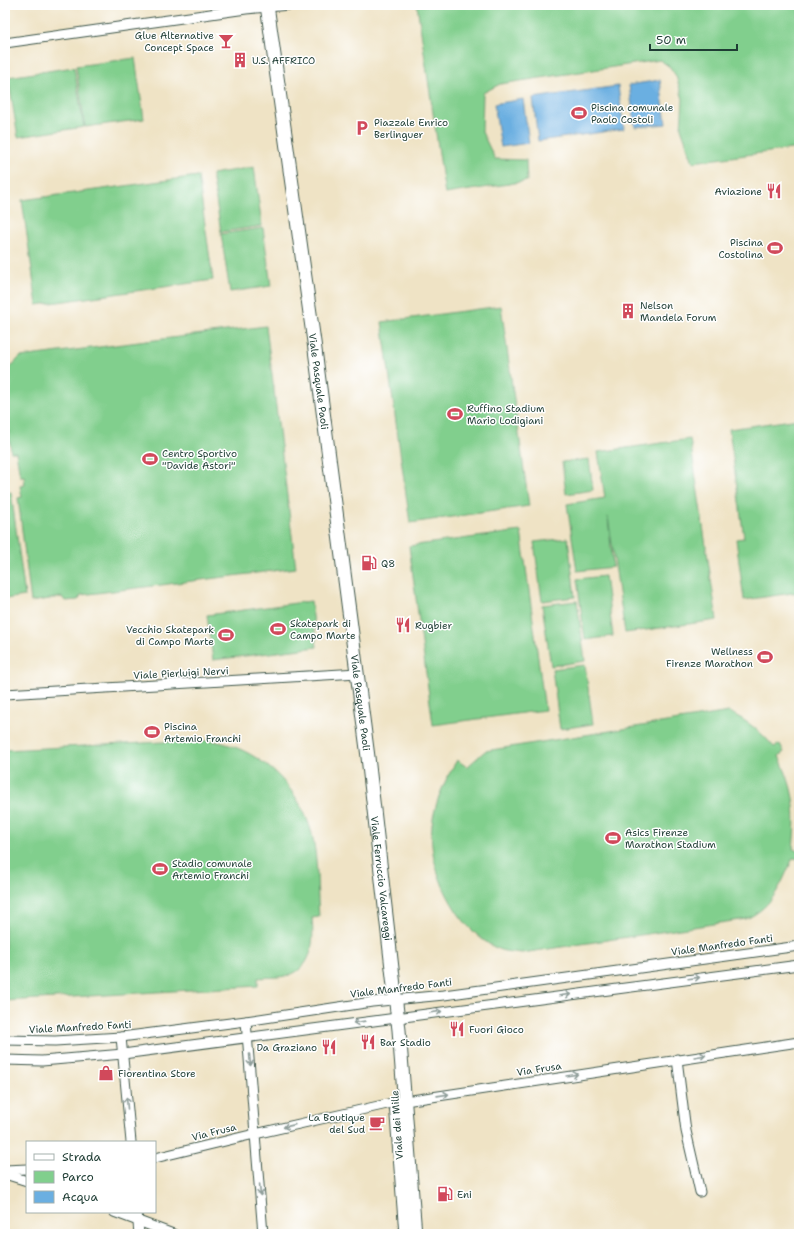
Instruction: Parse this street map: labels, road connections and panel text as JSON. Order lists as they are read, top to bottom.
{
  "streets": {
    "street": [
      "Viale Pasquale Paoli",
      "Viale Pierluigi Nervi",
      "Viale Ferruccio Valcareggi",
      "Viale Manfredo Fanti",
      "Via Frusa",
      "Viale dei Mille"
    ]
  },
  "crossings": [
    ["Viale Pasquale Paoli", "Viale Pierluigi Nervi"],
    ["Viale Pasquale Paoli", "Viale Ferruccio Valcareggi"],
    ["Viale Ferruccio Valcareggi", "Viale Manfredo Fanti"],
    ["Viale Ferruccio Valcareggi", "Viale dei Mille"],
    ["Viale Manfredo Fanti", "Viale dei Mille"],
    ["Via Frusa", "Viale dei Mille"]
  ],
  "places": {
    "bar": ["Glue Alternative Concept Space"],
    "building": ["U.S. AFFRICO", "Nelson Mandela Forum"],
    "sports": [
      "Piscina comunale Paolo Costoli",
      "Piscina Costolina",
      "Ruffino Stadium Mario Lodigiani",
      "Centro Sportivo \"Davide Astori\"",
      "Skatepark di Campo Marte",
      "Vecchio Skatepark di Campo Marte",
      "Wellness Firenze Marathon",
      "Piscina Artemio Franchi",
      "Asics Firenze Marathon Stadium",
      "Stadio comunale Artemio Franchi"
    ],
    "parking": ["Piazzale Enrico Berlinguer"],
    "restaurant": [
      "Aviazione",
      "Rugbier",
      "Fuori Gioco",
      "Bar Stadio",
      "Da Graziano"
    ],
    "fuel station": ["Q8", "Eni"],
    "shop": ["Fiorentina Store"],
    "cafe": ["La Boutique del Sud"]
  },
  "legend": ["Strada", "Parco", "Acqua"],
  "scale_bar": "50 m"
}
